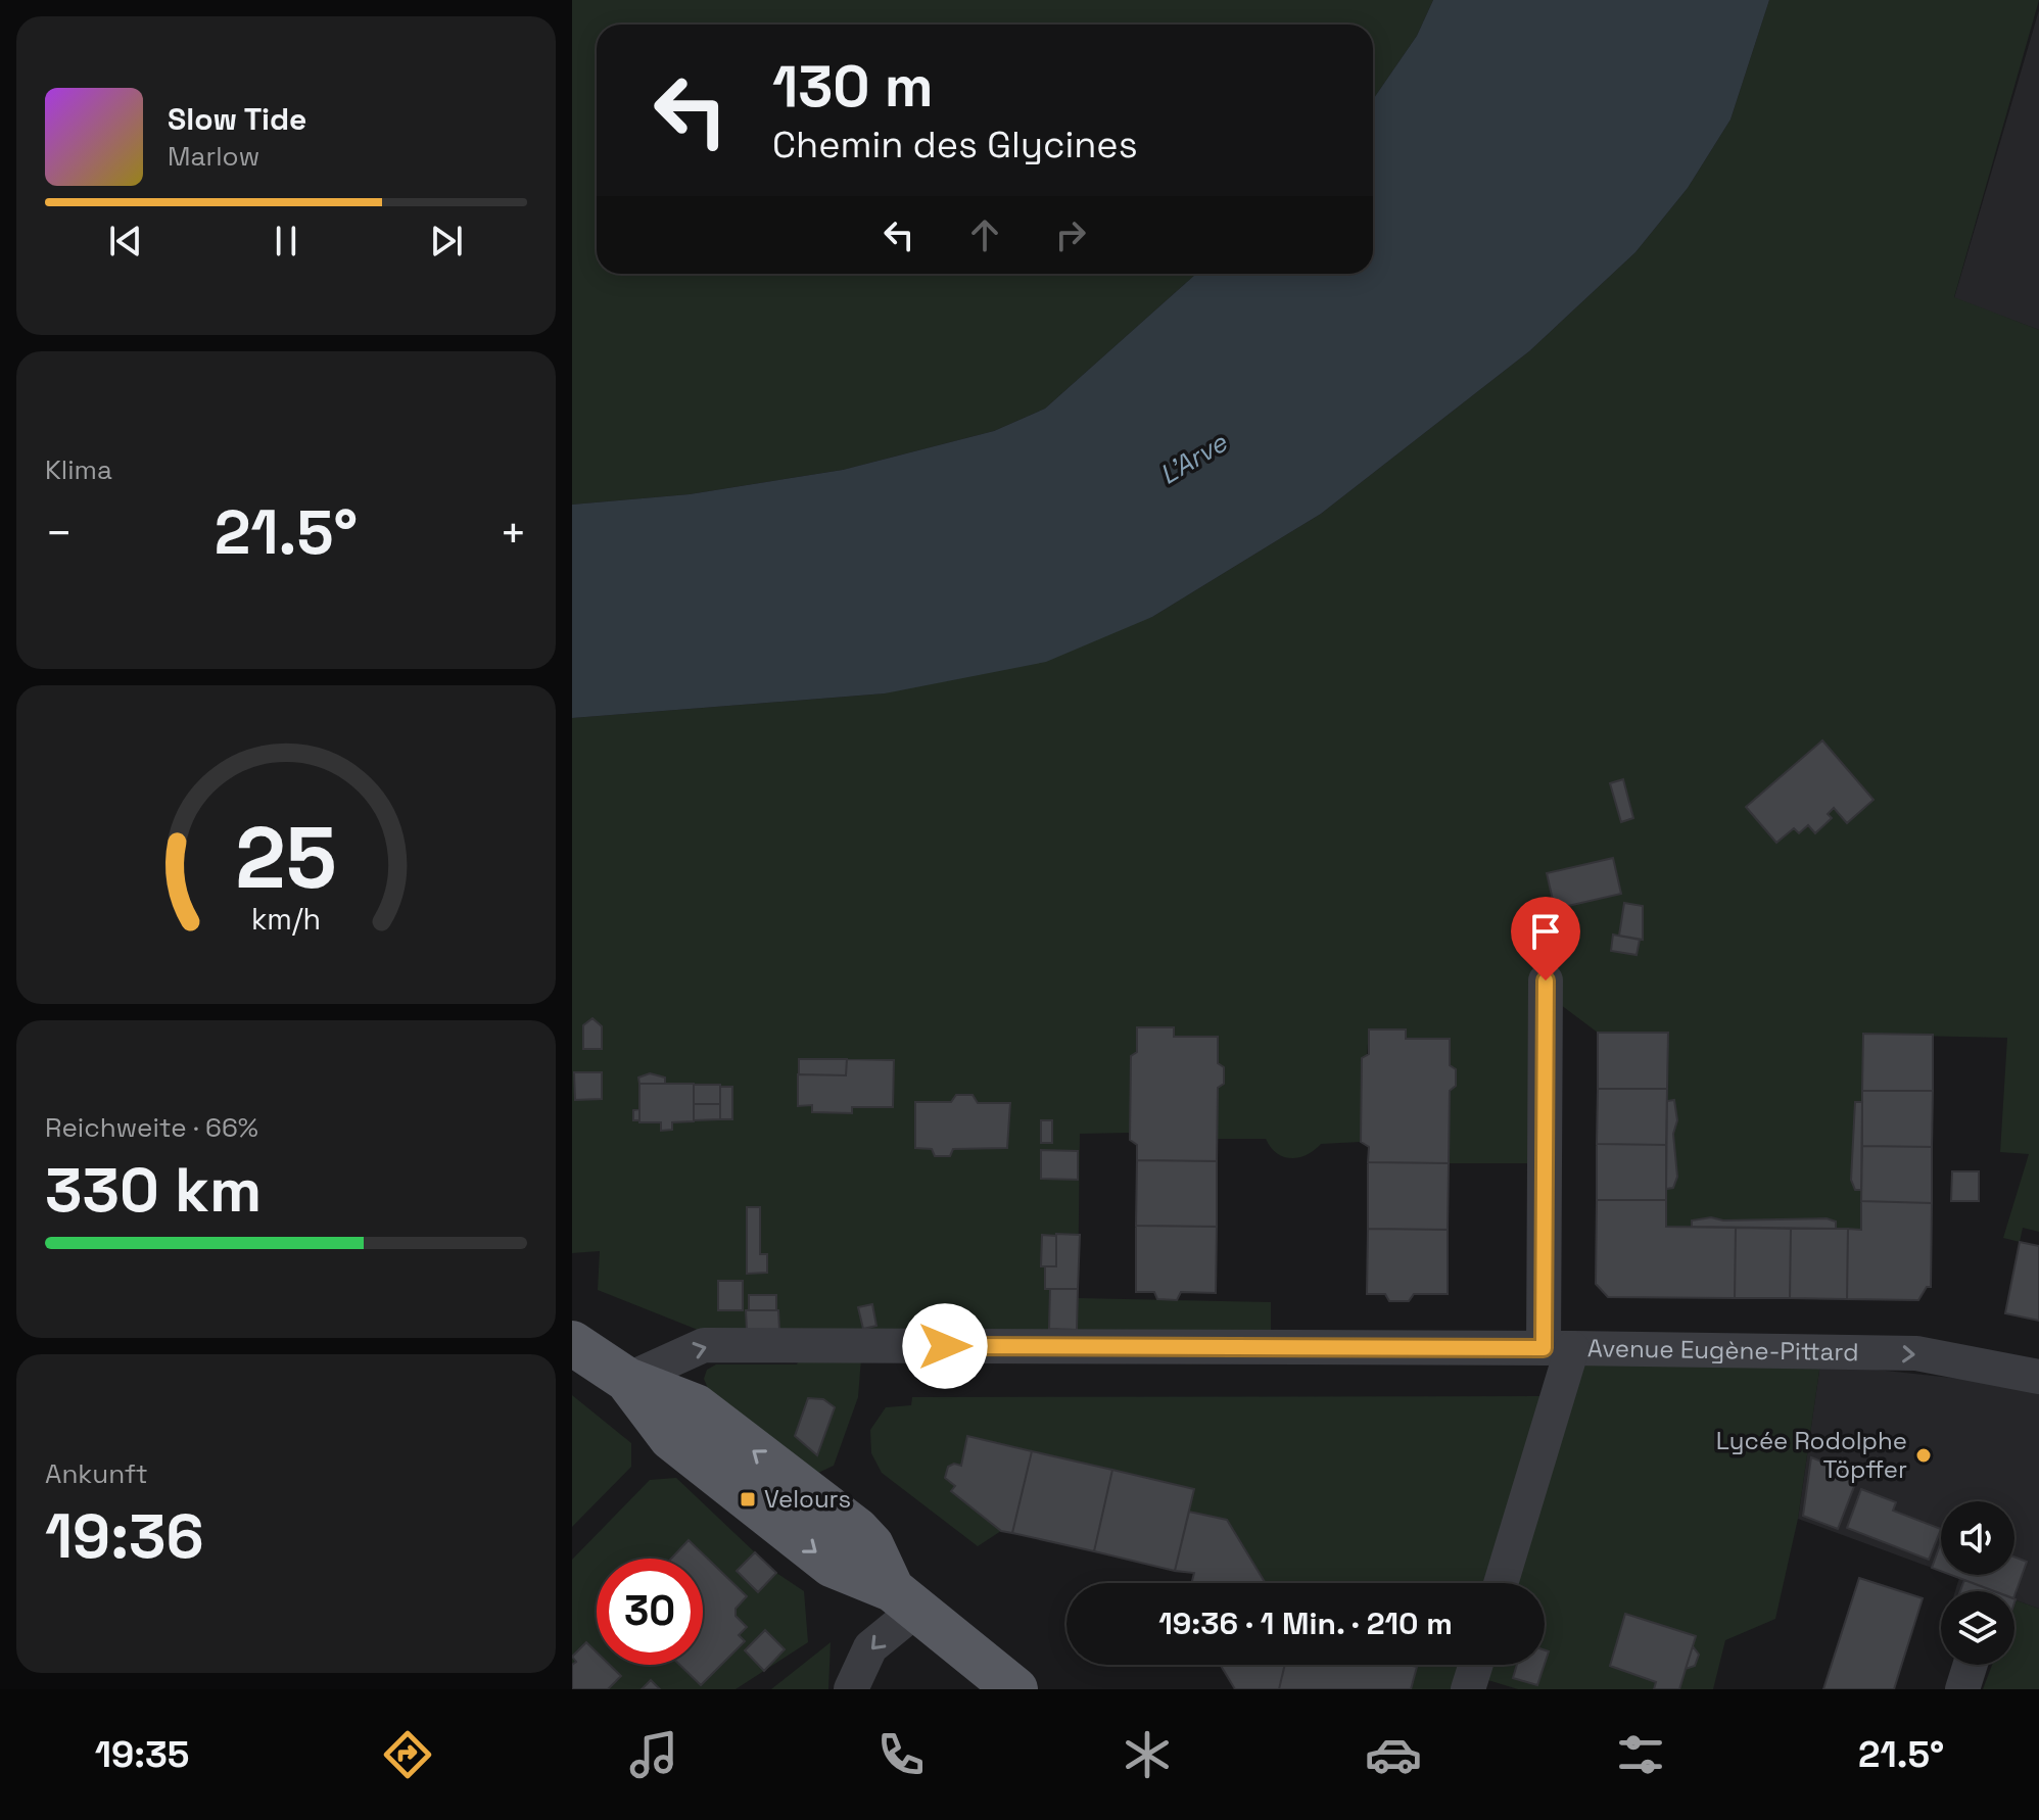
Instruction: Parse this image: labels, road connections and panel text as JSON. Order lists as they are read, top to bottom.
{
  "streets": {
    "street": ["Avenue Eugène-Pittard"]
  },
  "one_way": ["Avenue Eugène-Pittard"],
  "water": ["L'Arve"],
  "places": {
    "other": ["Lycée Rodolphe Töpffer"],
    "transit": ["Velours"]
  },
  "page": {
    "turn": ["130 m", "Chemin des Glycines"],
    "song": ["Slow Tide", "Marlow"],
    "tile": [
      "Klima",
      ["Reichweite · 66%", "330 km"],
      ["Ankunft", "19:36"]
    ],
    "heat": ["−", "21.5°", "+"],
    "limit": "30",
    "trip": "19:36 · 1 Min. · 210 m",
    "tabs": ["19:35", "21.5°"],
    "gauge": ["25", "km/h"]
  }
}
